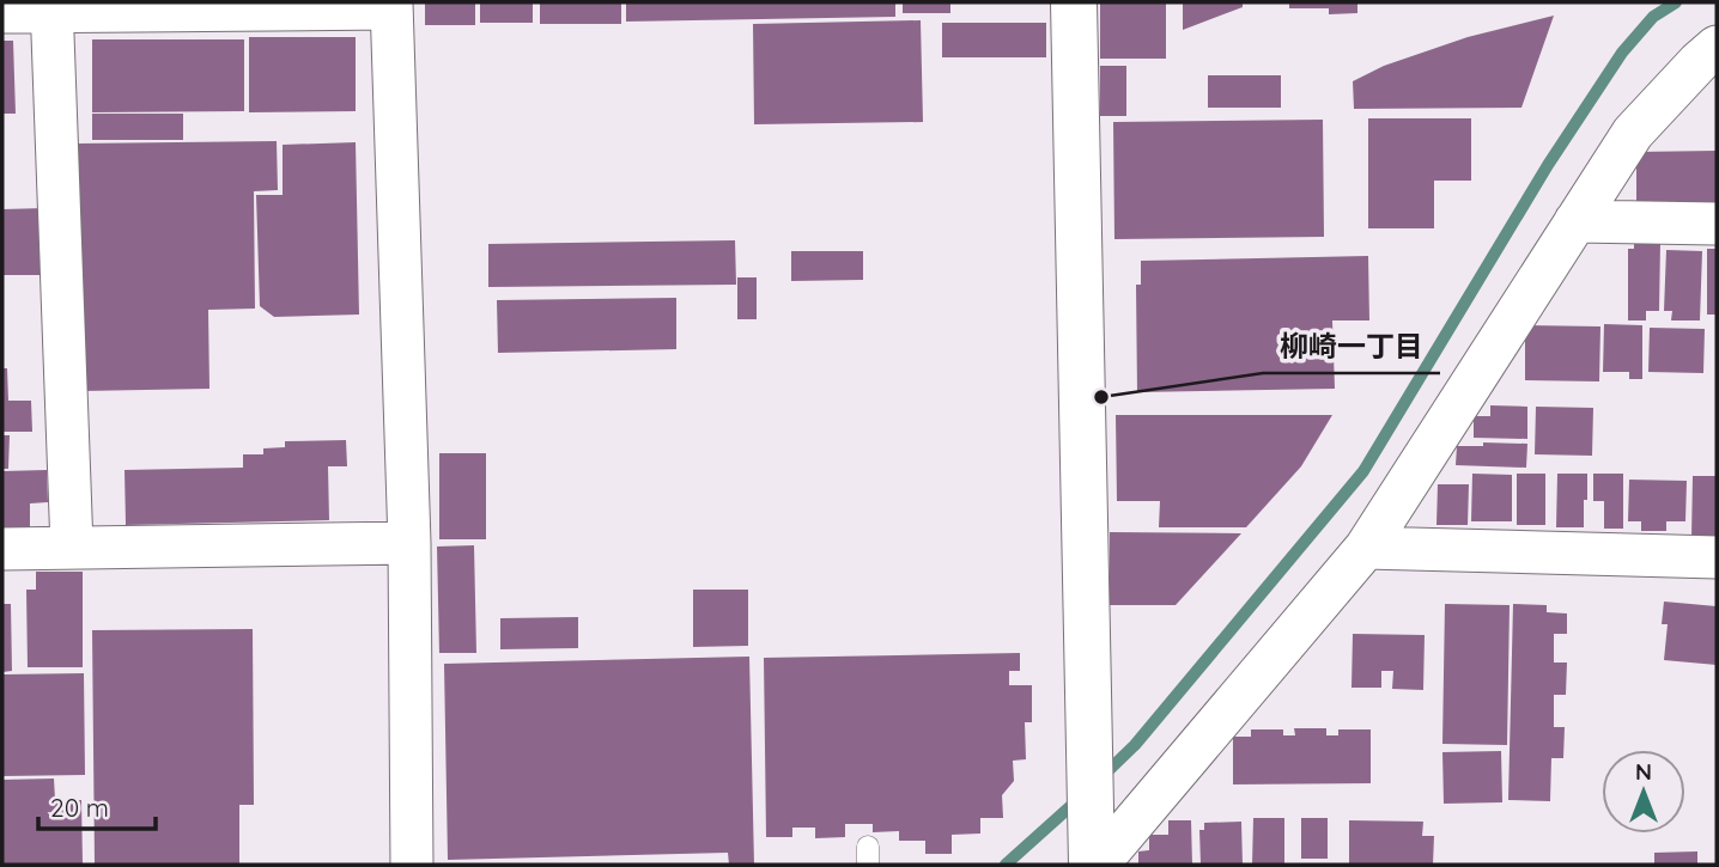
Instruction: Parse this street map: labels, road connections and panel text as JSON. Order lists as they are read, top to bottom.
{
  "places": ["柳崎一丁目"],
  "scale_bar": "20 m",
  "north": "top"
}
